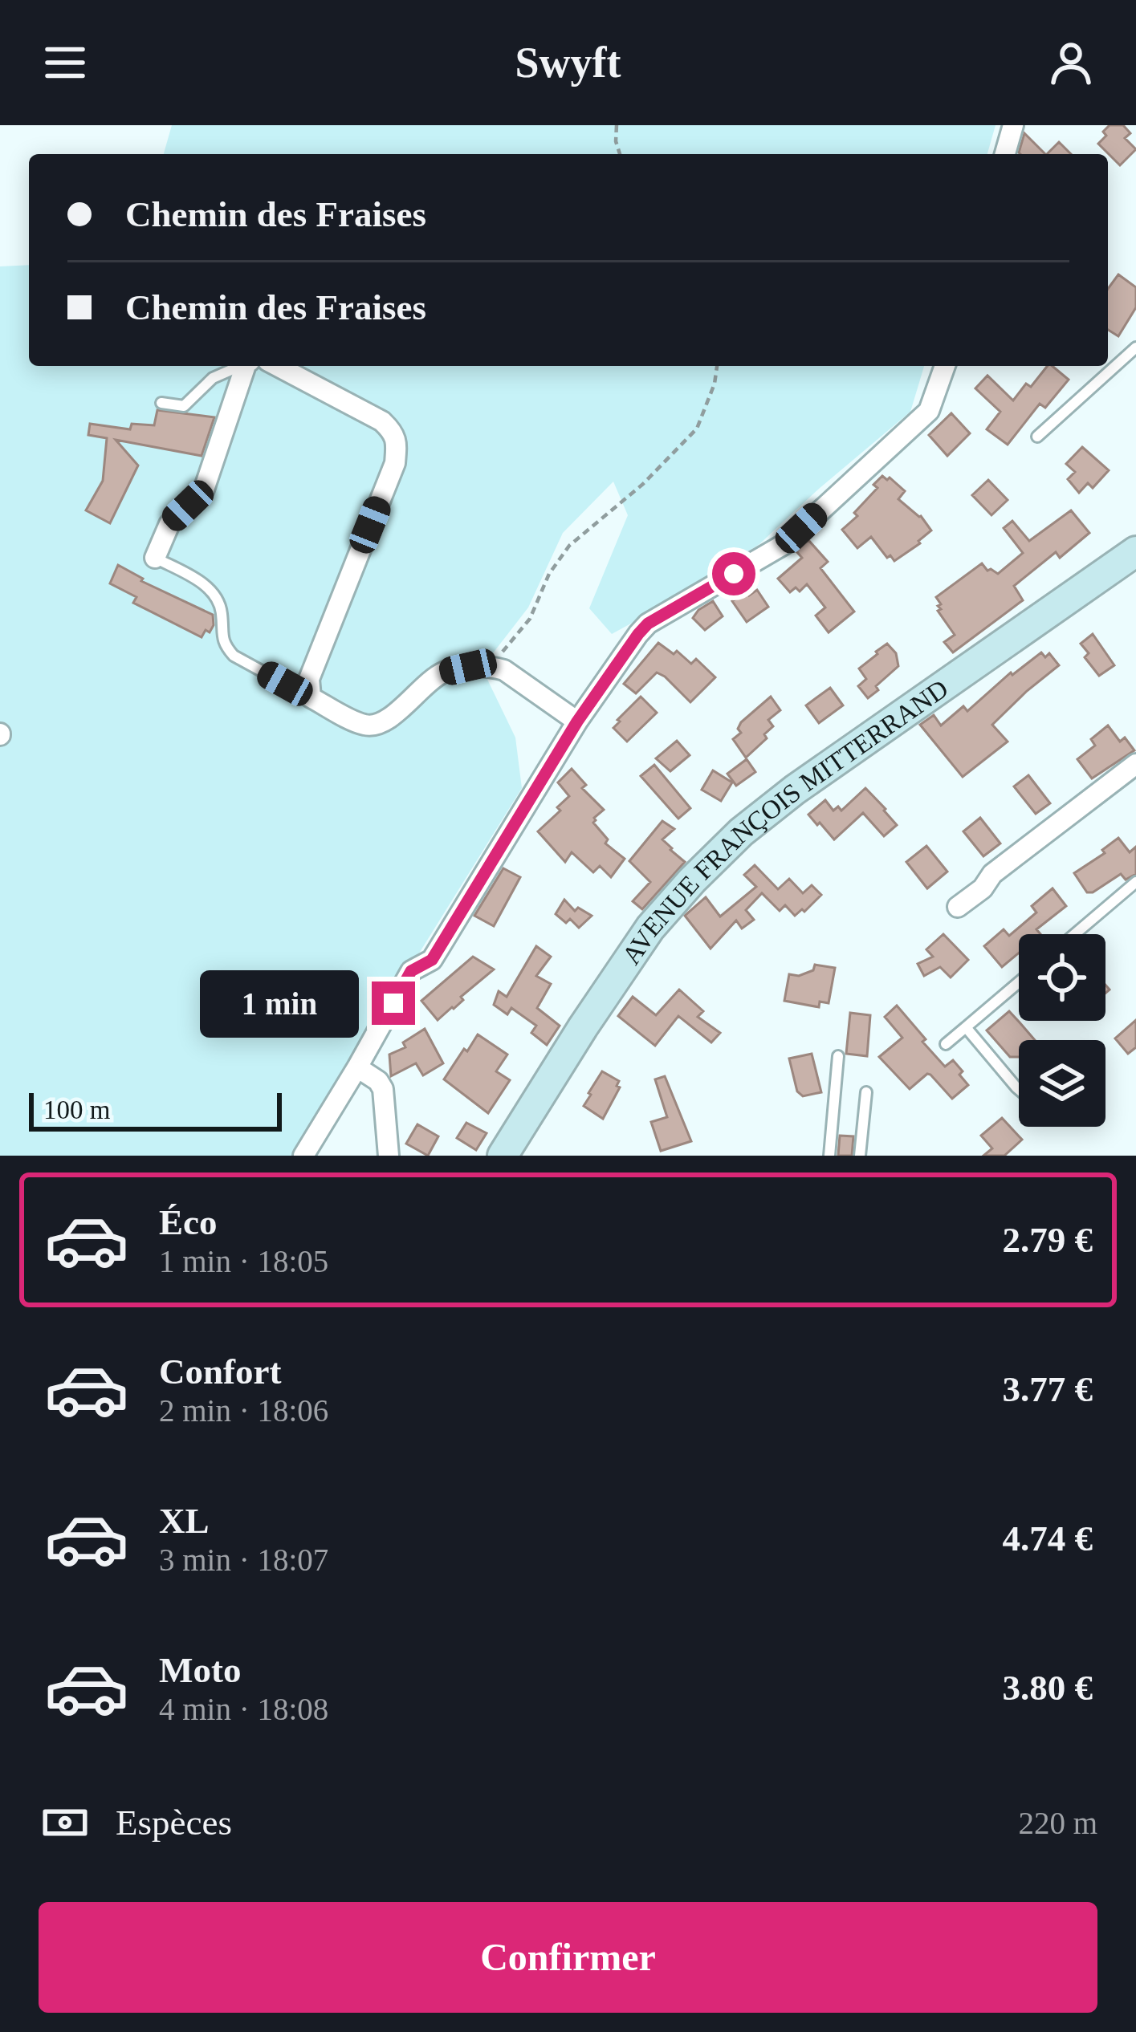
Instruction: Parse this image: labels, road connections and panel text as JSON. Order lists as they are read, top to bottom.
{
  "streets": {
    "main road": ["AVENUE FRANÇOIS MITTERRAND"]
  },
  "scale_bar": "100 m",
  "page": {
    "header": "Swyft",
    "banner": ["Chemin des Fraises", "Chemin des Fraises"],
    "bubble": "1 min",
    "scale": "100 m",
    "list": [
      {
        "name": "Éco",
        "note": "1 min · 18:05",
        "value": "2.79 €"
      },
      {
        "name": "Confort",
        "note": "2 min · 18:06",
        "value": "3.77 €"
      },
      {
        "name": "XL",
        "note": "3 min · 18:07",
        "value": "4.74 €"
      },
      {
        "name": "Moto",
        "note": "4 min · 18:08",
        "value": "3.80 €"
      }
    ],
    "pay": ["Espèces", "220 m"],
    "buttons": "Confirmer"
  }
}
